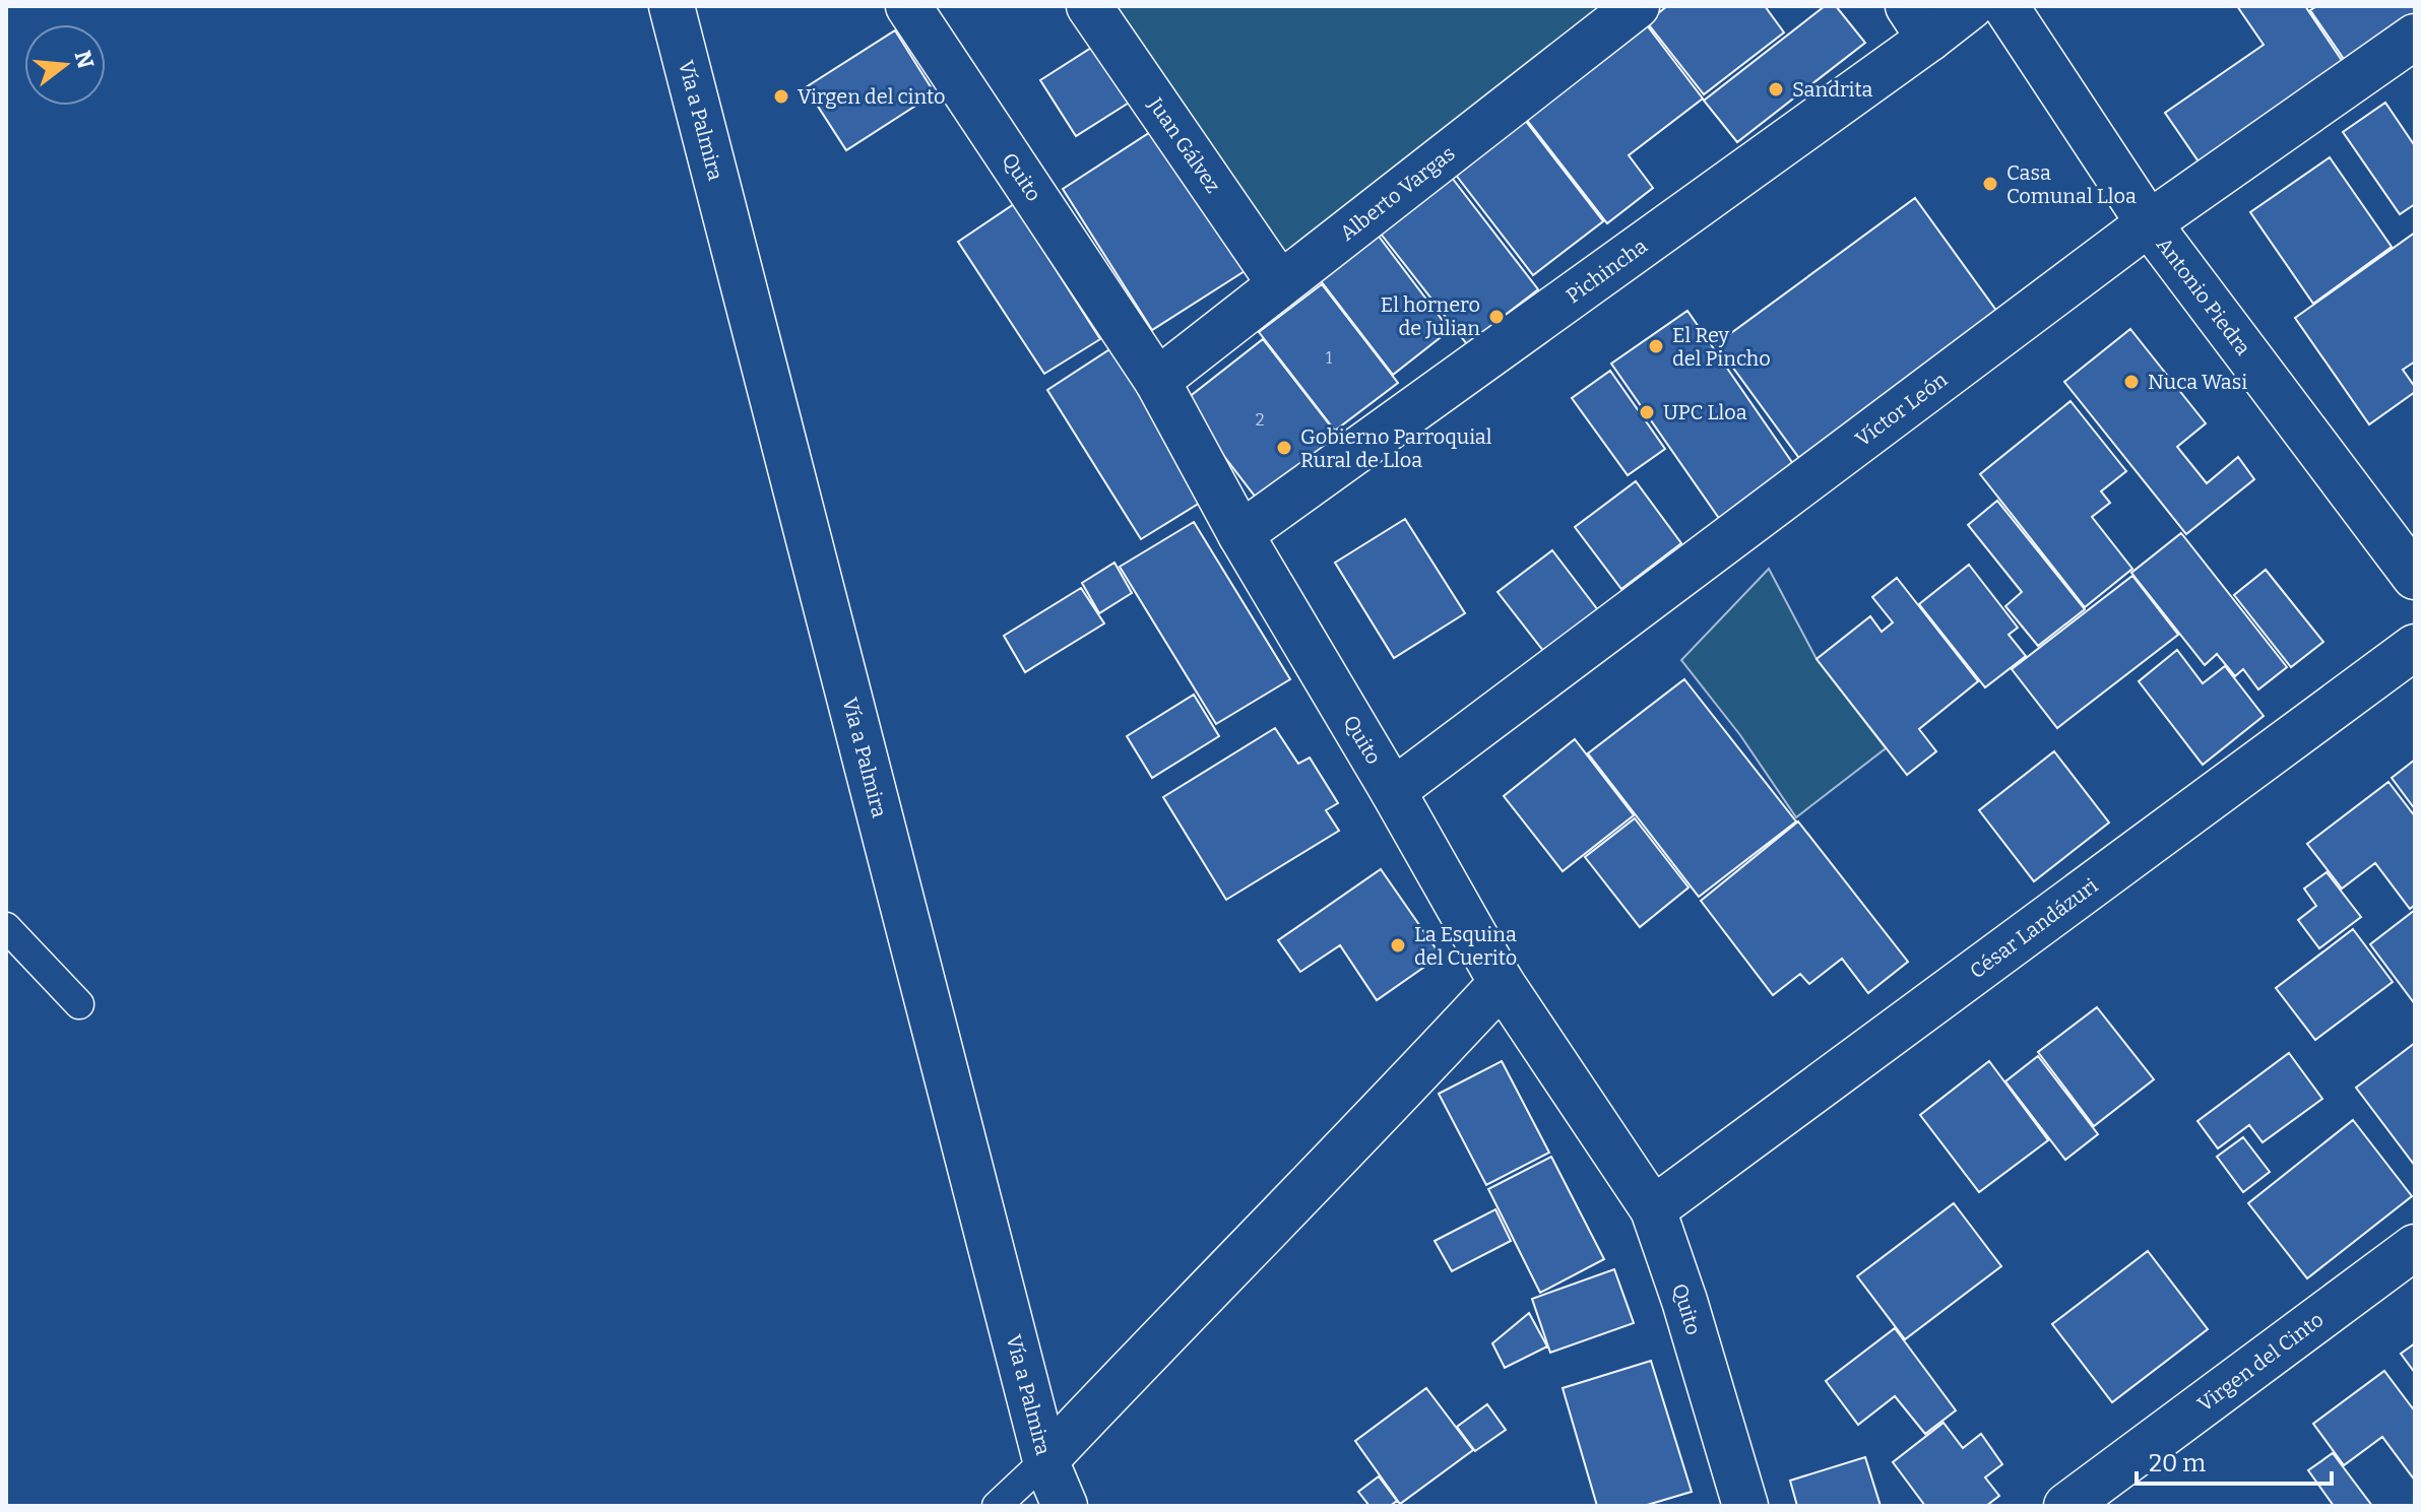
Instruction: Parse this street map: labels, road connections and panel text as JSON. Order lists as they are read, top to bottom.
{
  "streets": {
    "street": [
      "Vía a Palmira",
      "Juan Gálvez",
      "Quito",
      "Alberto Vargas",
      "Pichincha",
      "Antonio Piedra",
      "Víctor León",
      "César Landázuri",
      "Virgen del Cinto"
    ]
  },
  "crossings": [
    ["Juan Gálvez", "Alberto Vargas"],
    ["Quito", "Alberto Vargas"],
    ["Quito", "Pichincha"],
    ["Quito", "Víctor León"],
    ["Quito", "César Landázuri"],
    ["Antonio Piedra", "Víctor León"]
  ],
  "places": [
    "Sandrita",
    "Virgen del cinto",
    "Casa Comunal Lloa",
    "El hornero de Julian",
    "El Rey del Pincho",
    "Nuca Wasi",
    "UPC Lloa",
    "Gobierno Parroquial Rural de Lloa",
    "La Esquina del Cuerito"
  ],
  "house_numbers": ["1", "2"],
  "scale_bar": "20 m",
  "north": "right"
}
